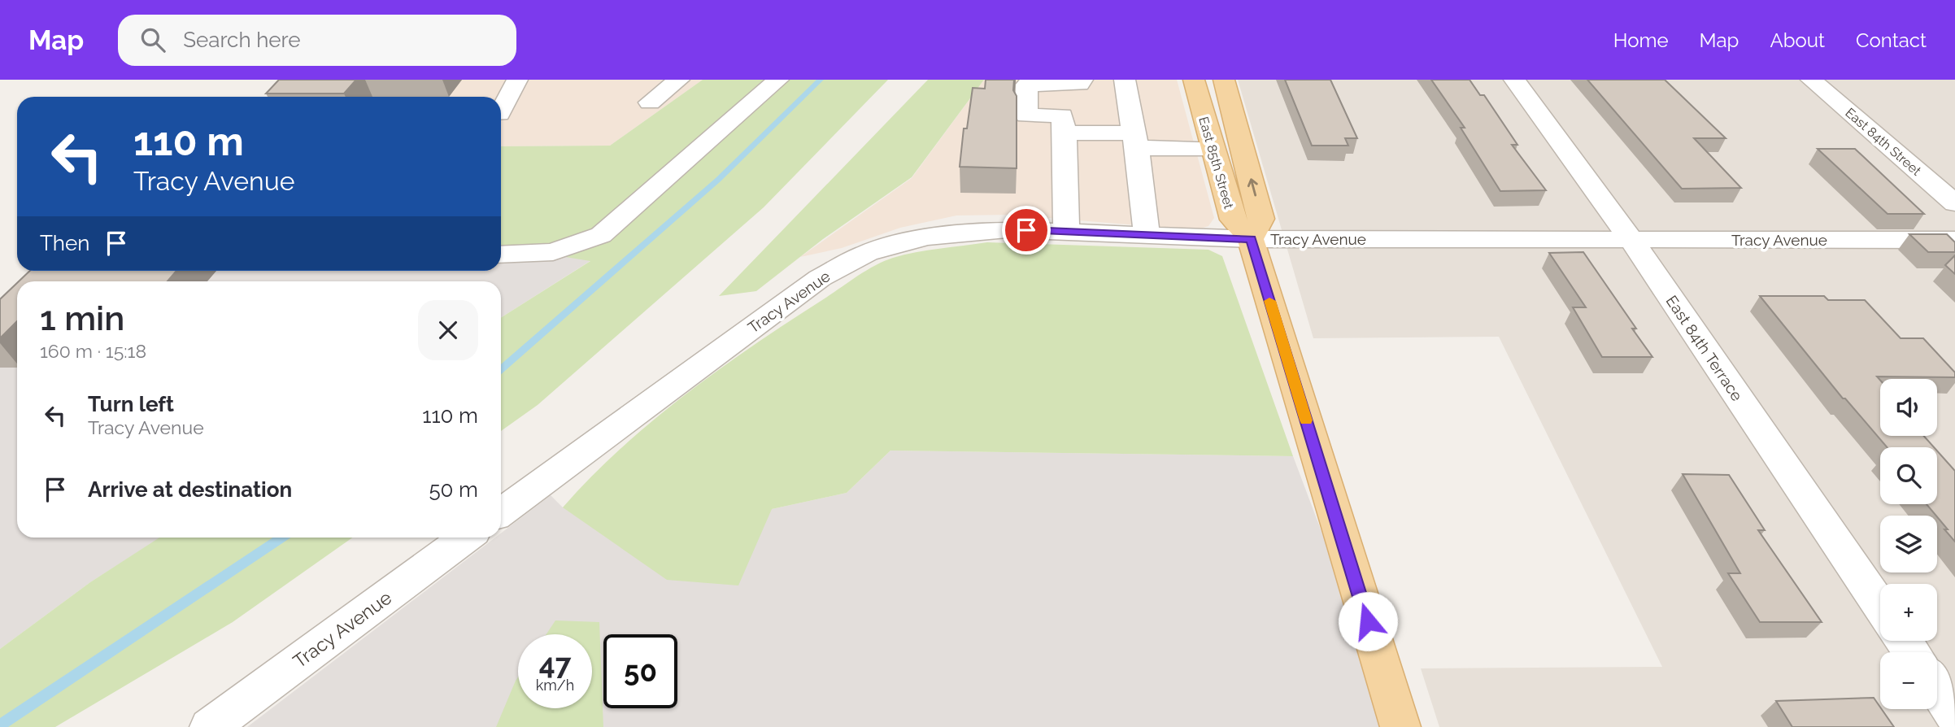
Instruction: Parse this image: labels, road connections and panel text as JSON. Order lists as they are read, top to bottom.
{
  "streets": {
    "main road": ["East 85th Street"],
    "street": ["East 84th Street", "Tracy Avenue", "East 84th Terrace"]
  },
  "crossings": [
    ["East 85th Street", "Tracy Avenue"],
    ["Tracy Avenue", "East 84th Terrace"]
  ],
  "page": {
    "header": "Map",
    "search": "Search here",
    "nav": [
      "Home",
      "Map",
      "About",
      "Contact"
    ],
    "turn": ["110 m", "Tracy Avenue"],
    "then": "Then",
    "heading": ["1 min", "160 m · 15:18"],
    "list": [
      {
        "name": "Turn left",
        "note": "Tracy Avenue",
        "value": "110 m"
      },
      {
        "name": "Arrive at destination",
        "value": "50 m"
      }
    ],
    "map_buttons": ["+", "−"],
    "speed": "47 km/h",
    "limit": "50"
  }
}
